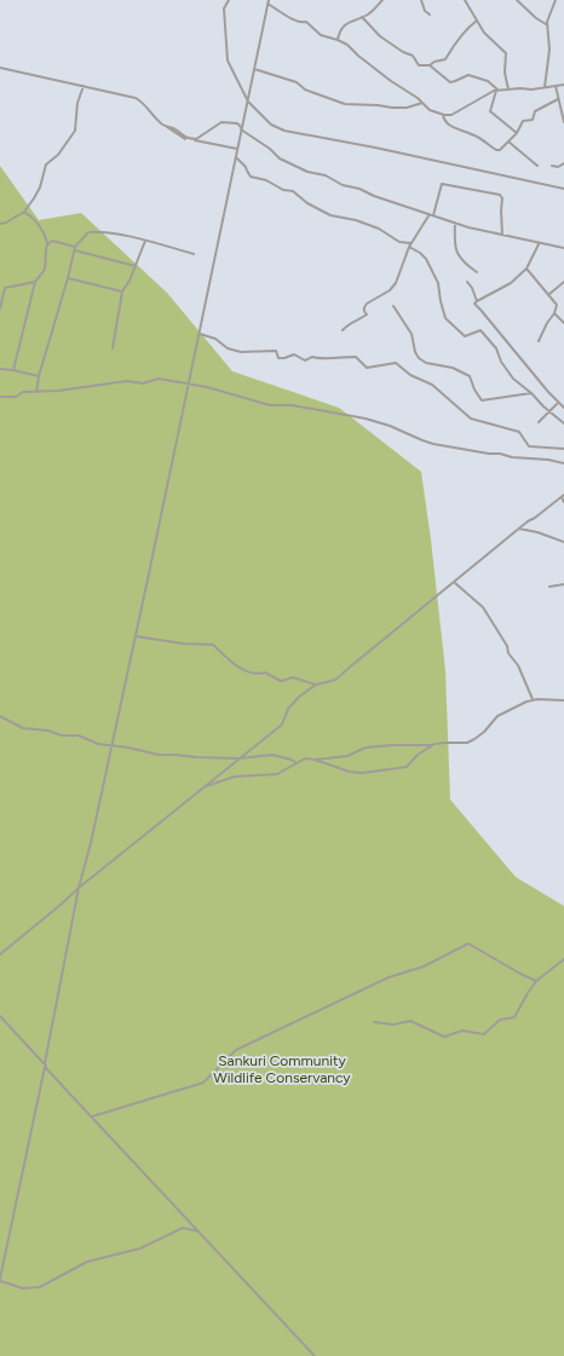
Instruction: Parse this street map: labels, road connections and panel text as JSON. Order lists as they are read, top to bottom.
{
  "parks": ["Sankuri Community Wildlife Conservancy"]
}
